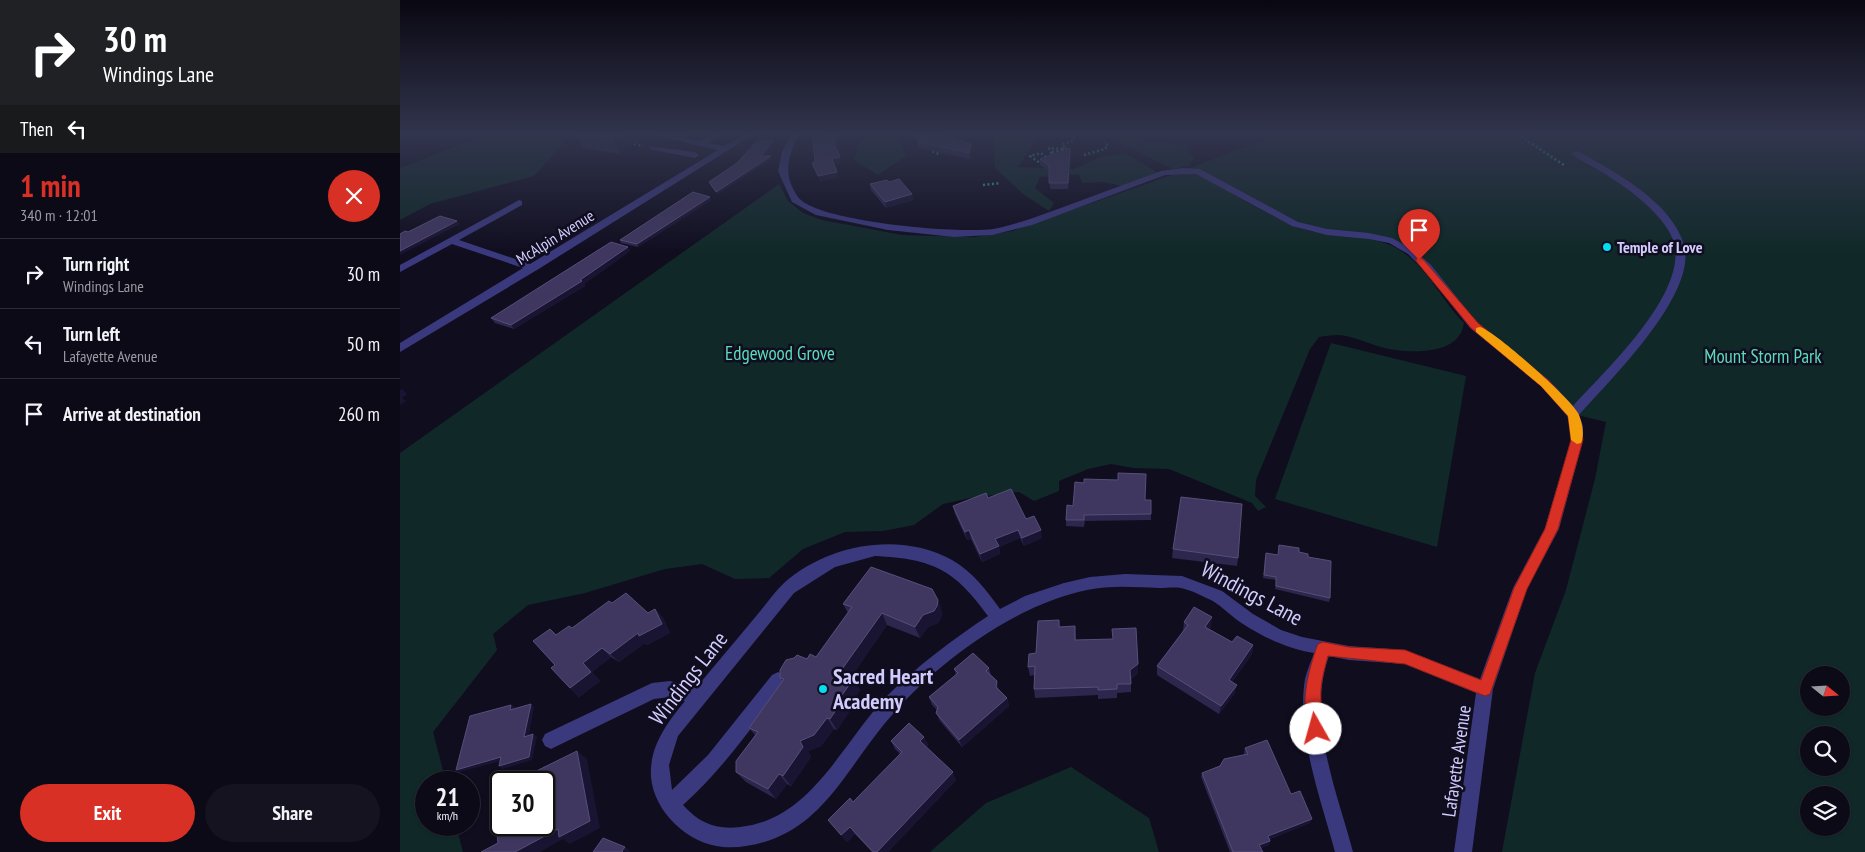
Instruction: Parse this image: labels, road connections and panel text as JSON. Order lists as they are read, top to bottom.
{
  "streets": {
    "street": ["McAlpin Avenue", "Windings Lane", "Lafayette Avenue"]
  },
  "crossings": [
    ["Windings Lane", "Lafayette Avenue"]
  ],
  "parks": ["Edgewood Grove", "Mount Storm Park"],
  "places": ["Temple of Love", "Sacred Heart Academy"],
  "north": "right",
  "page": {
    "turn": ["30 m", "Windings Lane"],
    "then": "Then",
    "heading": ["1 min", "340 m · 12:01"],
    "list": [
      {
        "name": "Turn right",
        "note": "Windings Lane",
        "value": "30 m"
      },
      {
        "name": "Turn left",
        "note": "Lafayette Avenue",
        "value": "50 m"
      },
      {
        "name": "Arrive at destination",
        "value": "260 m"
      }
    ],
    "speed": "21 km/h",
    "limit": "30",
    "buttons": ["Exit", "Share"]
  }
}
